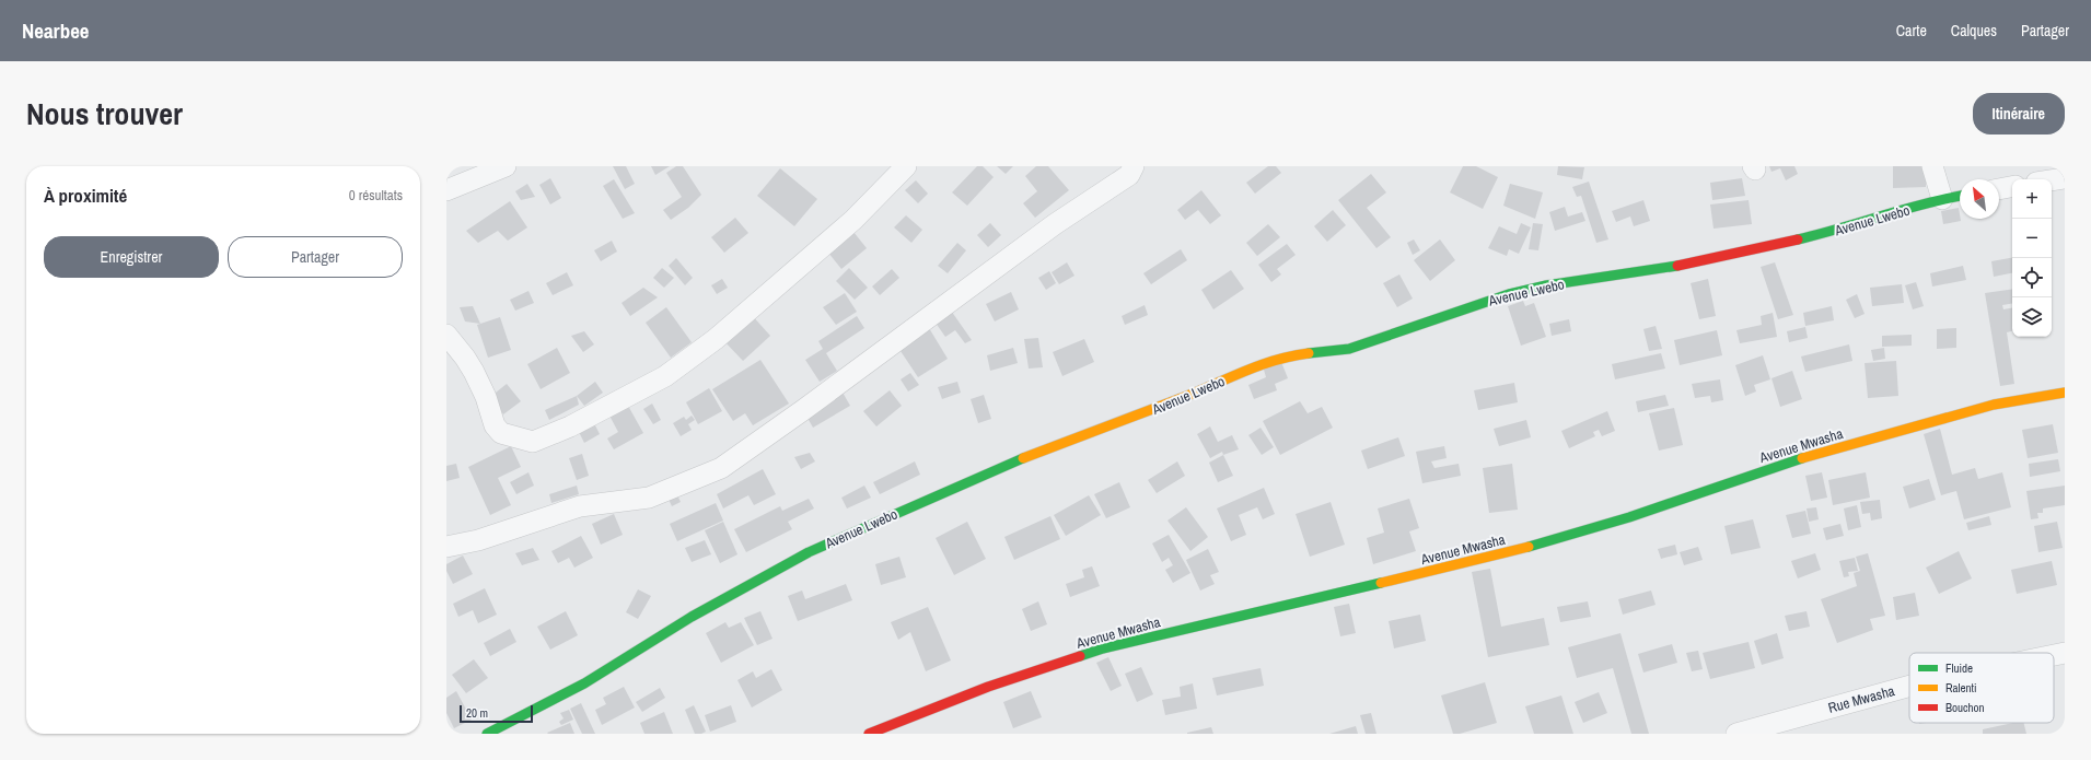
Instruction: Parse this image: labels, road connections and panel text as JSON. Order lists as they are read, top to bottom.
{
  "streets": {
    "street": ["Avenue Lwebo", "Avenue Mwasha", "Rue Mwasha"]
  },
  "legend": ["Fluide", "Ralenti", "Bouchon"],
  "scale_bar": "20 m",
  "north": "top left",
  "page": {
    "header": "Nearbee",
    "nav": ["Carte", "Calques", "Partager"],
    "title": "Nous trouver",
    "buttons": [
      "Itinéraire",
      ["Enregistrer", "Partager"]
    ],
    "heading": ["À proximité", "0 résultats"],
    "map_buttons": ["+", "−"],
    "scale": "20 m"
  }
}
